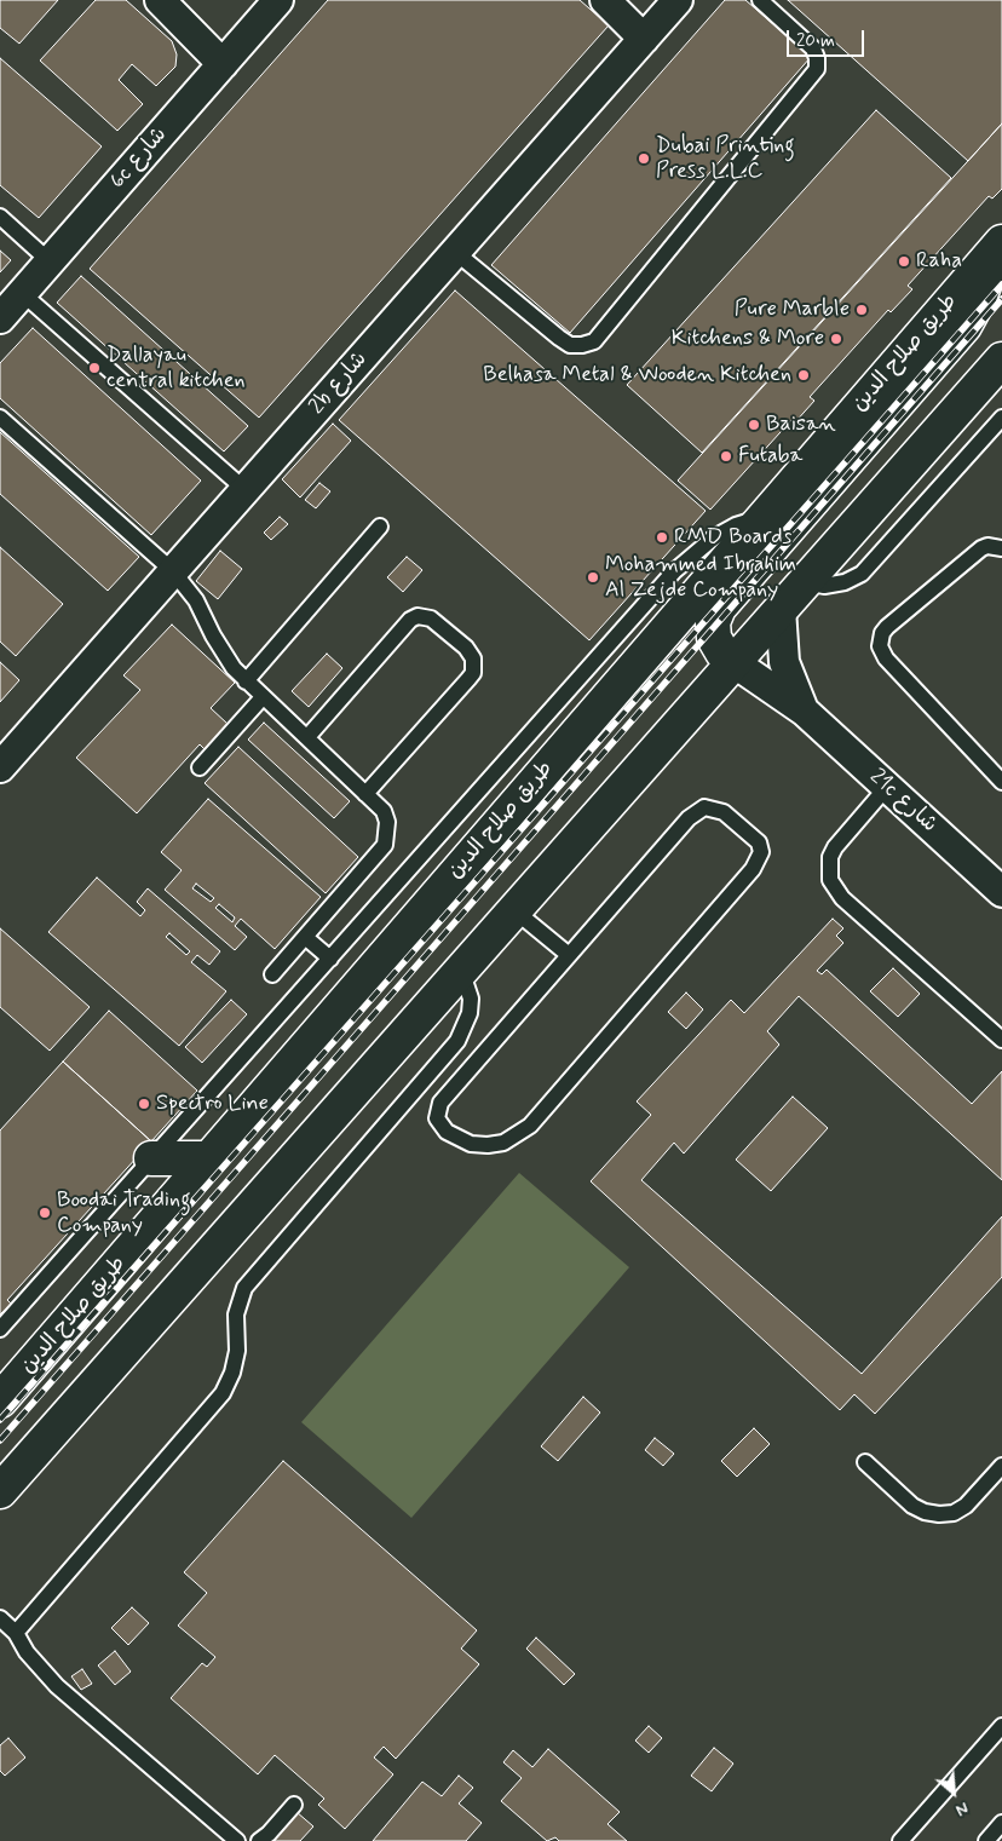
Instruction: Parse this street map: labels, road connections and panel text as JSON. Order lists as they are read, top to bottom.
{
  "streets": {
    "main road": ["طريق صلاح الدين"],
    "street": ["6c شارع", "2b شارع", "21c شارع"]
  },
  "places": [
    "Dubai Printing Press L.L.C",
    "Raha",
    "Pure Marble",
    "Kitchens & More",
    "Dallayau central kitchen",
    "Belhasa Metal & Wooden Kitchen",
    "Baisan",
    "Futaba",
    "RMD Boards",
    "Mohammed Ibrahim Al Zejde Company",
    "Spectro Line",
    "Boodai Trading Company"
  ],
  "scale_bar": "20 m",
  "north": "bottom right"
}
